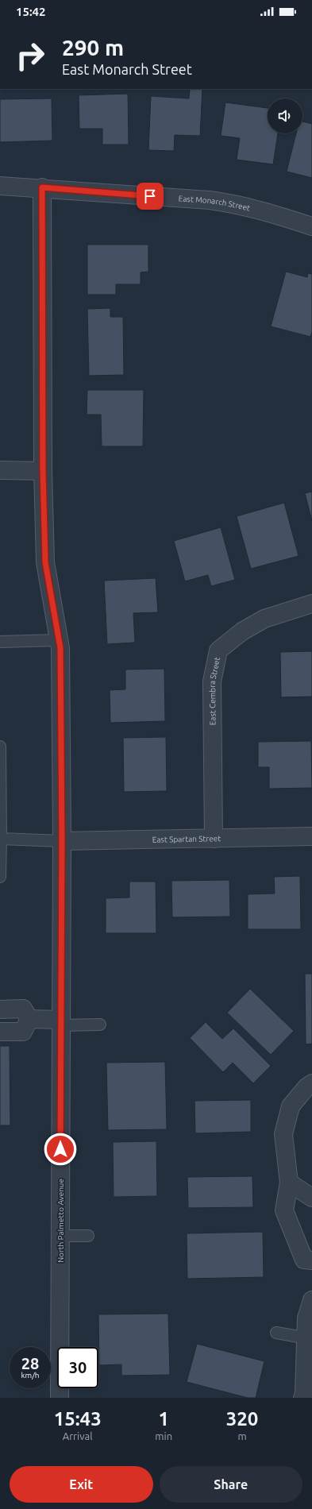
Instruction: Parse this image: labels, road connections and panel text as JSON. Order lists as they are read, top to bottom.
{
  "streets": {
    "street": [
      "East Monarch Street",
      "East Cembra Street",
      "East Spartan Street",
      "North Palmetto Avenue"
    ]
  },
  "crossings": [
    ["East Monarch Street", "North Palmetto Avenue"],
    ["East Cembra Street", "East Spartan Street"],
    ["East Spartan Street", "North Palmetto Avenue"]
  ],
  "page": {
    "status": "15:42",
    "turn": ["290 m", "East Monarch Street"],
    "speed": "28 km/h",
    "limit": "30",
    "eta": [
      "15:43",
      "Arrival",
      "1",
      "min",
      "320",
      "m"
    ],
    "buttons": ["Exit", "Share"]
  }
}
